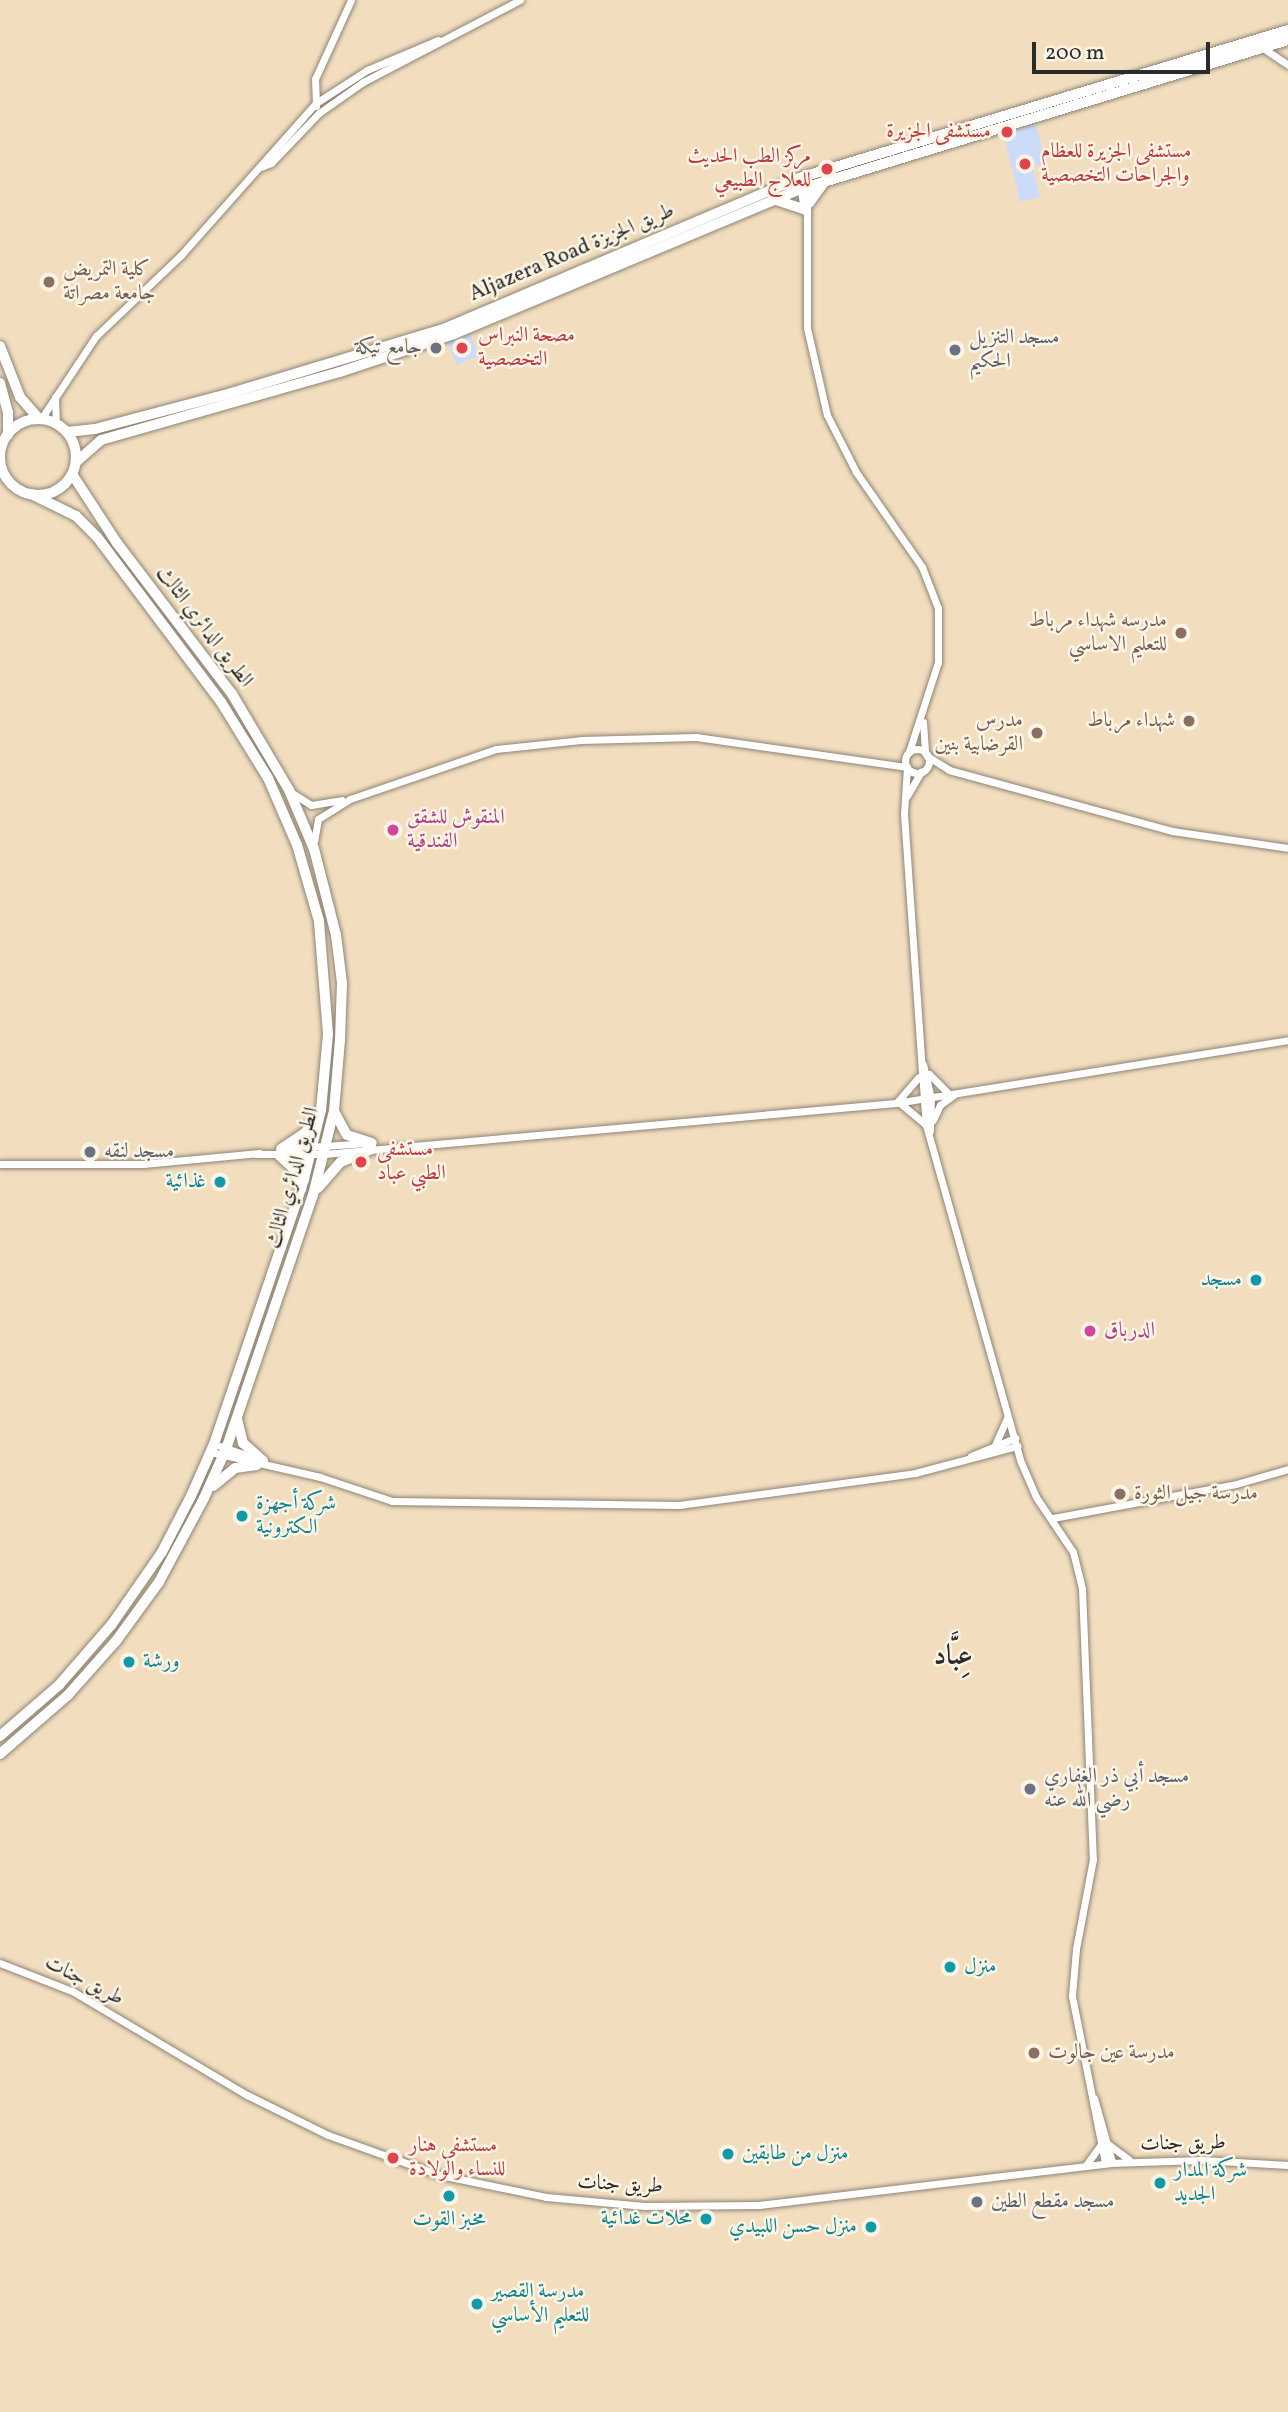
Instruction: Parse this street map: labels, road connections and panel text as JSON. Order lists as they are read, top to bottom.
{
  "streets": {
    "main road": ["Aljazera Road طريق الجزيزة", "الطريق الدائري الثالث"],
    "street": ["طريق جنات"]
  },
  "crossings": [
    ["Aljazera Road طريق الجزيزة", "الطريق الدائري الثالث"]
  ],
  "districts": ["عِبَّاد"],
  "places": [
    "مستشفى الجزيرة",
    "مستشفى الجزيرة للعظام والجراحات التخصصية",
    "مركز الطب الحديث للعلاج الطبيعي",
    "كلية التمريض جامعة مصراتة",
    "جامع تيكة",
    "مصحة النبراس التخصصية",
    "مسجد التنزيل الحكيم",
    "مدرسه شهداء مرباط للتعليم الاساسي",
    "شهداء مرباط",
    "مدرس القرضابية بنين",
    "المنقوش للشقق الفندقية",
    "مسجد لنقه",
    "مستشفى الطبي عباد",
    "غذائية",
    "مسجد",
    "الدرباق",
    "مدرسة جيل الثورة",
    "شركة أجهزة الكترونية",
    "ورشة",
    "مسجد أبي ذر الغفاري رضي الله عنه",
    "منزل",
    "مدرسة عين جالوت",
    "منزل من طابقين",
    "مستشفى هنار للنساء والولادة",
    "شركة المدار الجديد",
    "مخبز القوت",
    "مسجد مقطع الطين",
    "محلات غدائية",
    "منزل حسن اللبيدي",
    "مدرسة القصير للتعليم الأساسي"
  ],
  "scale_bar": "200 m"
}
